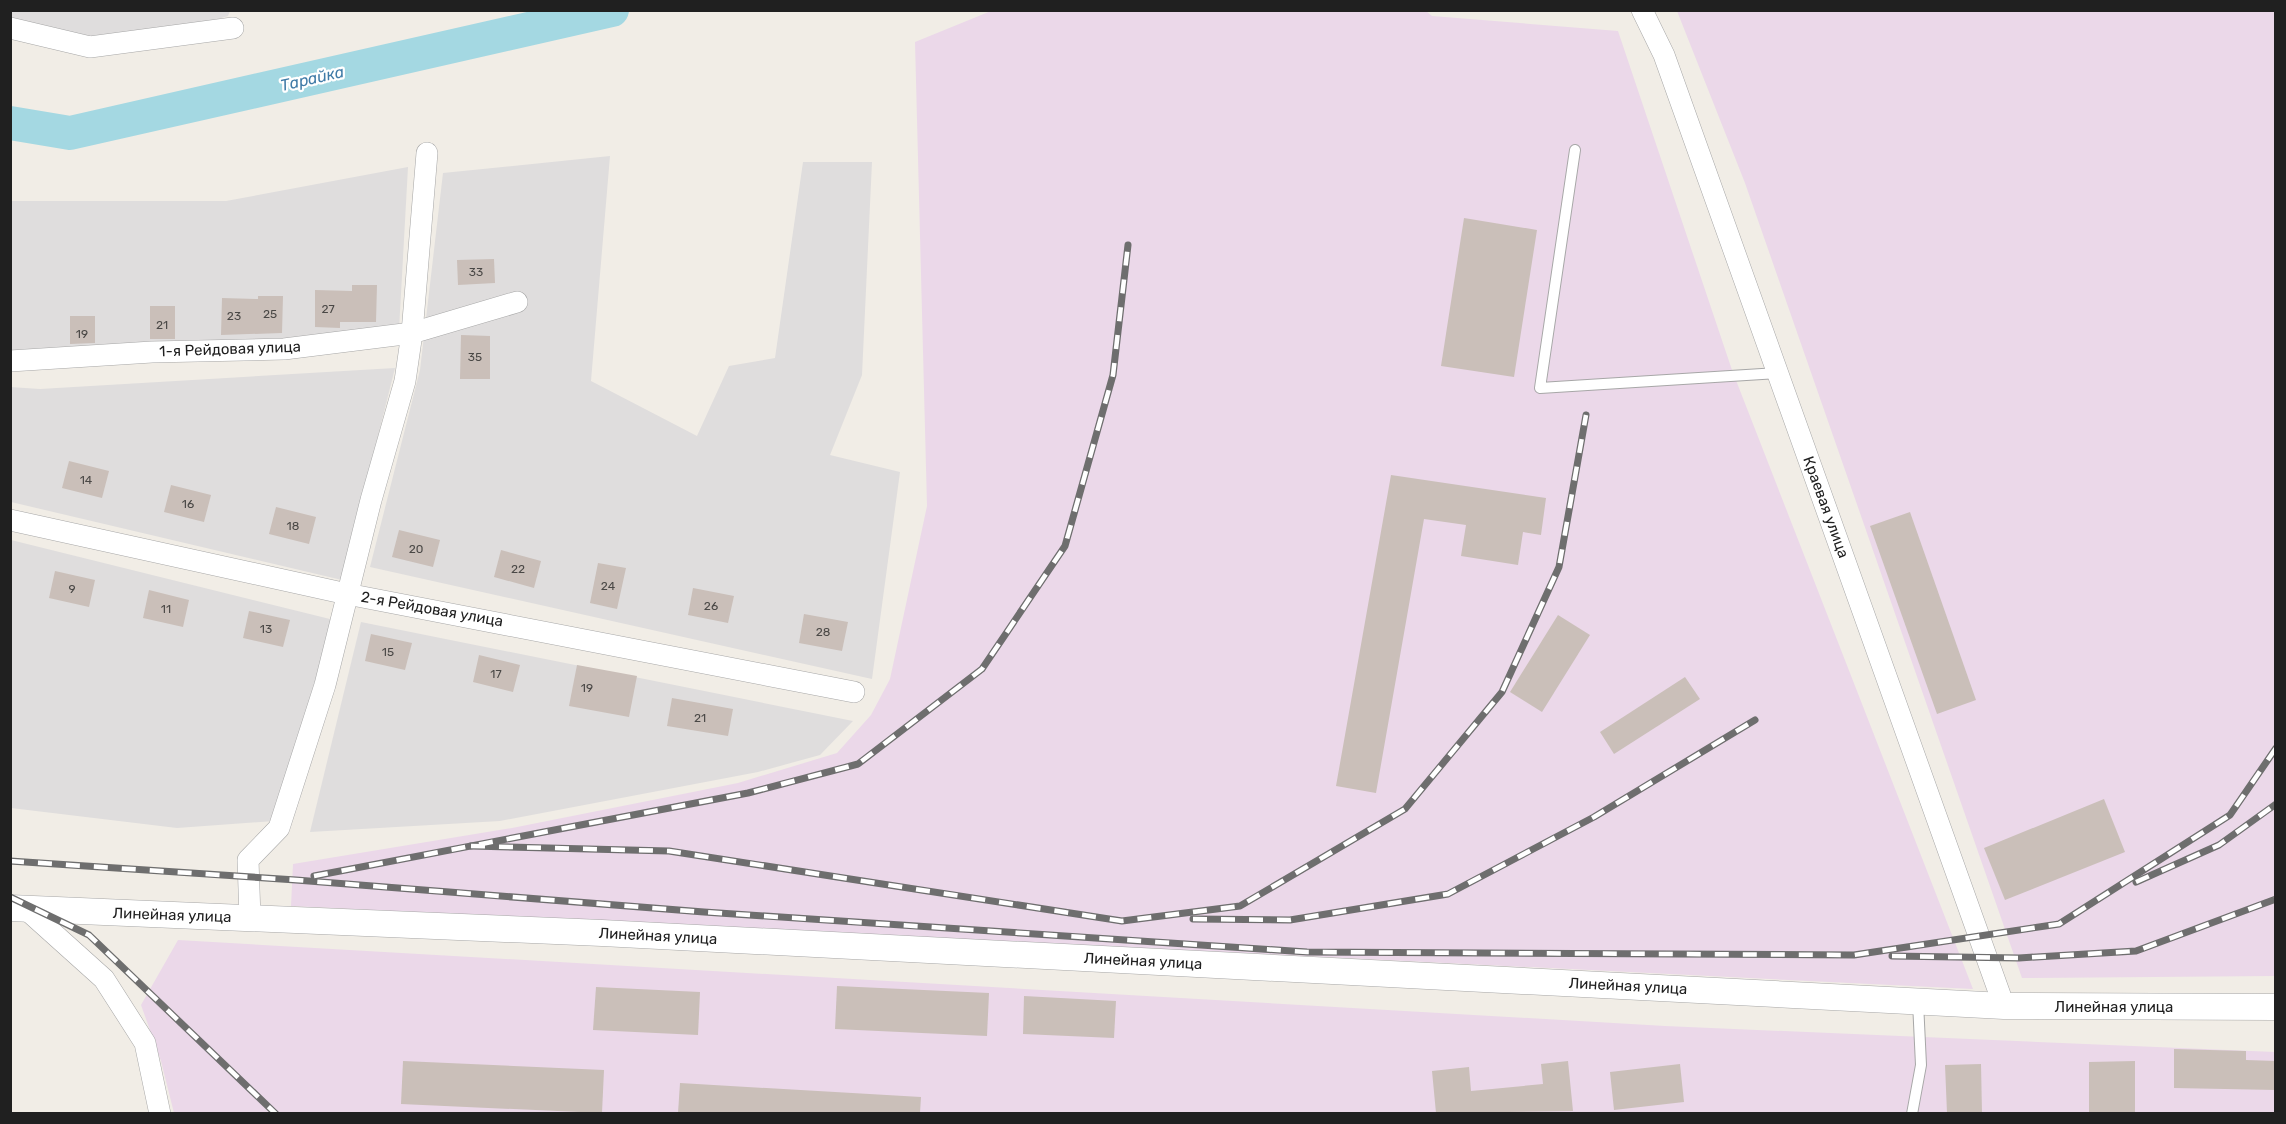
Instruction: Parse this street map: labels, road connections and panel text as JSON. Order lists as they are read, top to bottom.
{
  "streets": {
    "street": [
      "1-я Рейдовая улица",
      "Краевая улица",
      "2-я Рейдовая улица",
      "Линейная улица"
    ]
  },
  "crossings": [
    ["Краевая улица", "Линейная улица"]
  ],
  "water": ["Тарайка"],
  "house_numbers": [
    "33",
    "27",
    "25",
    "23",
    "21",
    "19",
    "35",
    "14",
    "16",
    "18",
    "20",
    "22",
    "24",
    "9",
    "26",
    "11",
    "13",
    "28",
    "15",
    "17",
    "19",
    "21"
  ]
}
